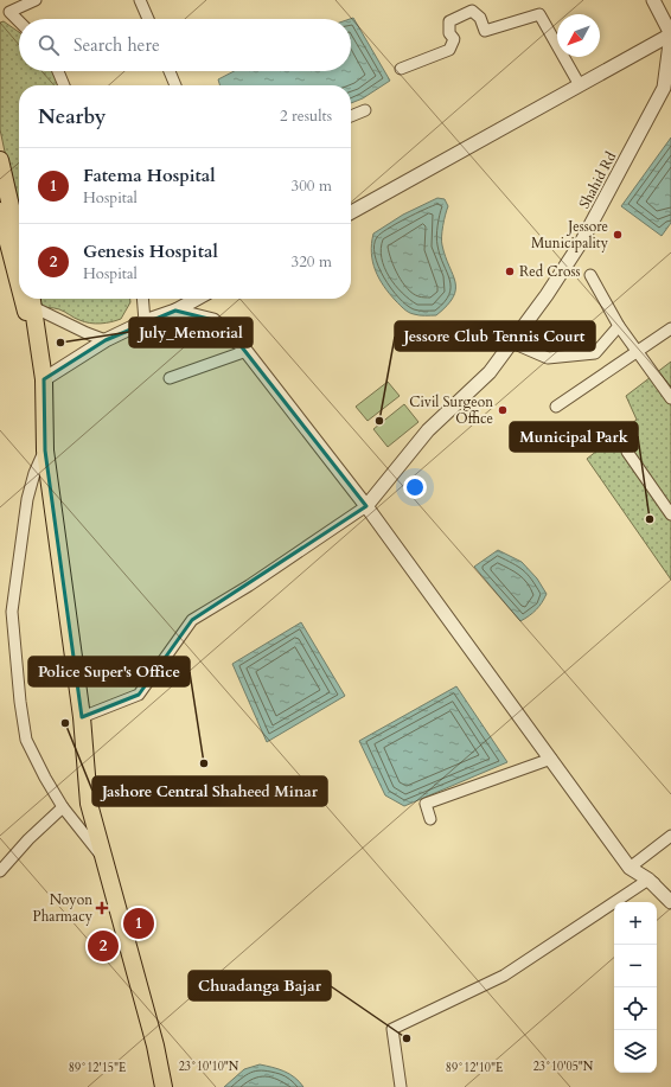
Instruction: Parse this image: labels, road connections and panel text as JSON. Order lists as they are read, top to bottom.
{
  "streets": {
    "street": ["Shahid Rd"]
  },
  "places": {
    "other": [
      "Jessore Municipality",
      "Red Cross",
      "July_Memorial",
      "Civil Surgeon Office",
      "Jessore Club Tennis Court",
      "Municipal Park",
      "Jashore Central Shaheed Minar",
      "Police Super's Office",
      "Chuadanga Bajar"
    ],
    "health": ["Noyon Pharmacy"]
  },
  "north": "bottom left",
  "page": {
    "search": "Search here",
    "heading": ["Nearby", "2 results"],
    "list": [
      {
        "mark": "1",
        "name": "Fatema Hospital",
        "note": "Hospital",
        "value": "300 m"
      },
      {
        "mark": "2",
        "name": "Genesis Hospital",
        "note": "Hospital",
        "value": "320 m"
      }
    ],
    "map_buttons": ["+", "−"],
    "pins": ["1", "2"]
  },
  "coordinates": [
    "23°10'10\"N",
    "23°10'05\"N",
    "89°12'15\"E",
    "89°12'10\"E"
  ]
}
